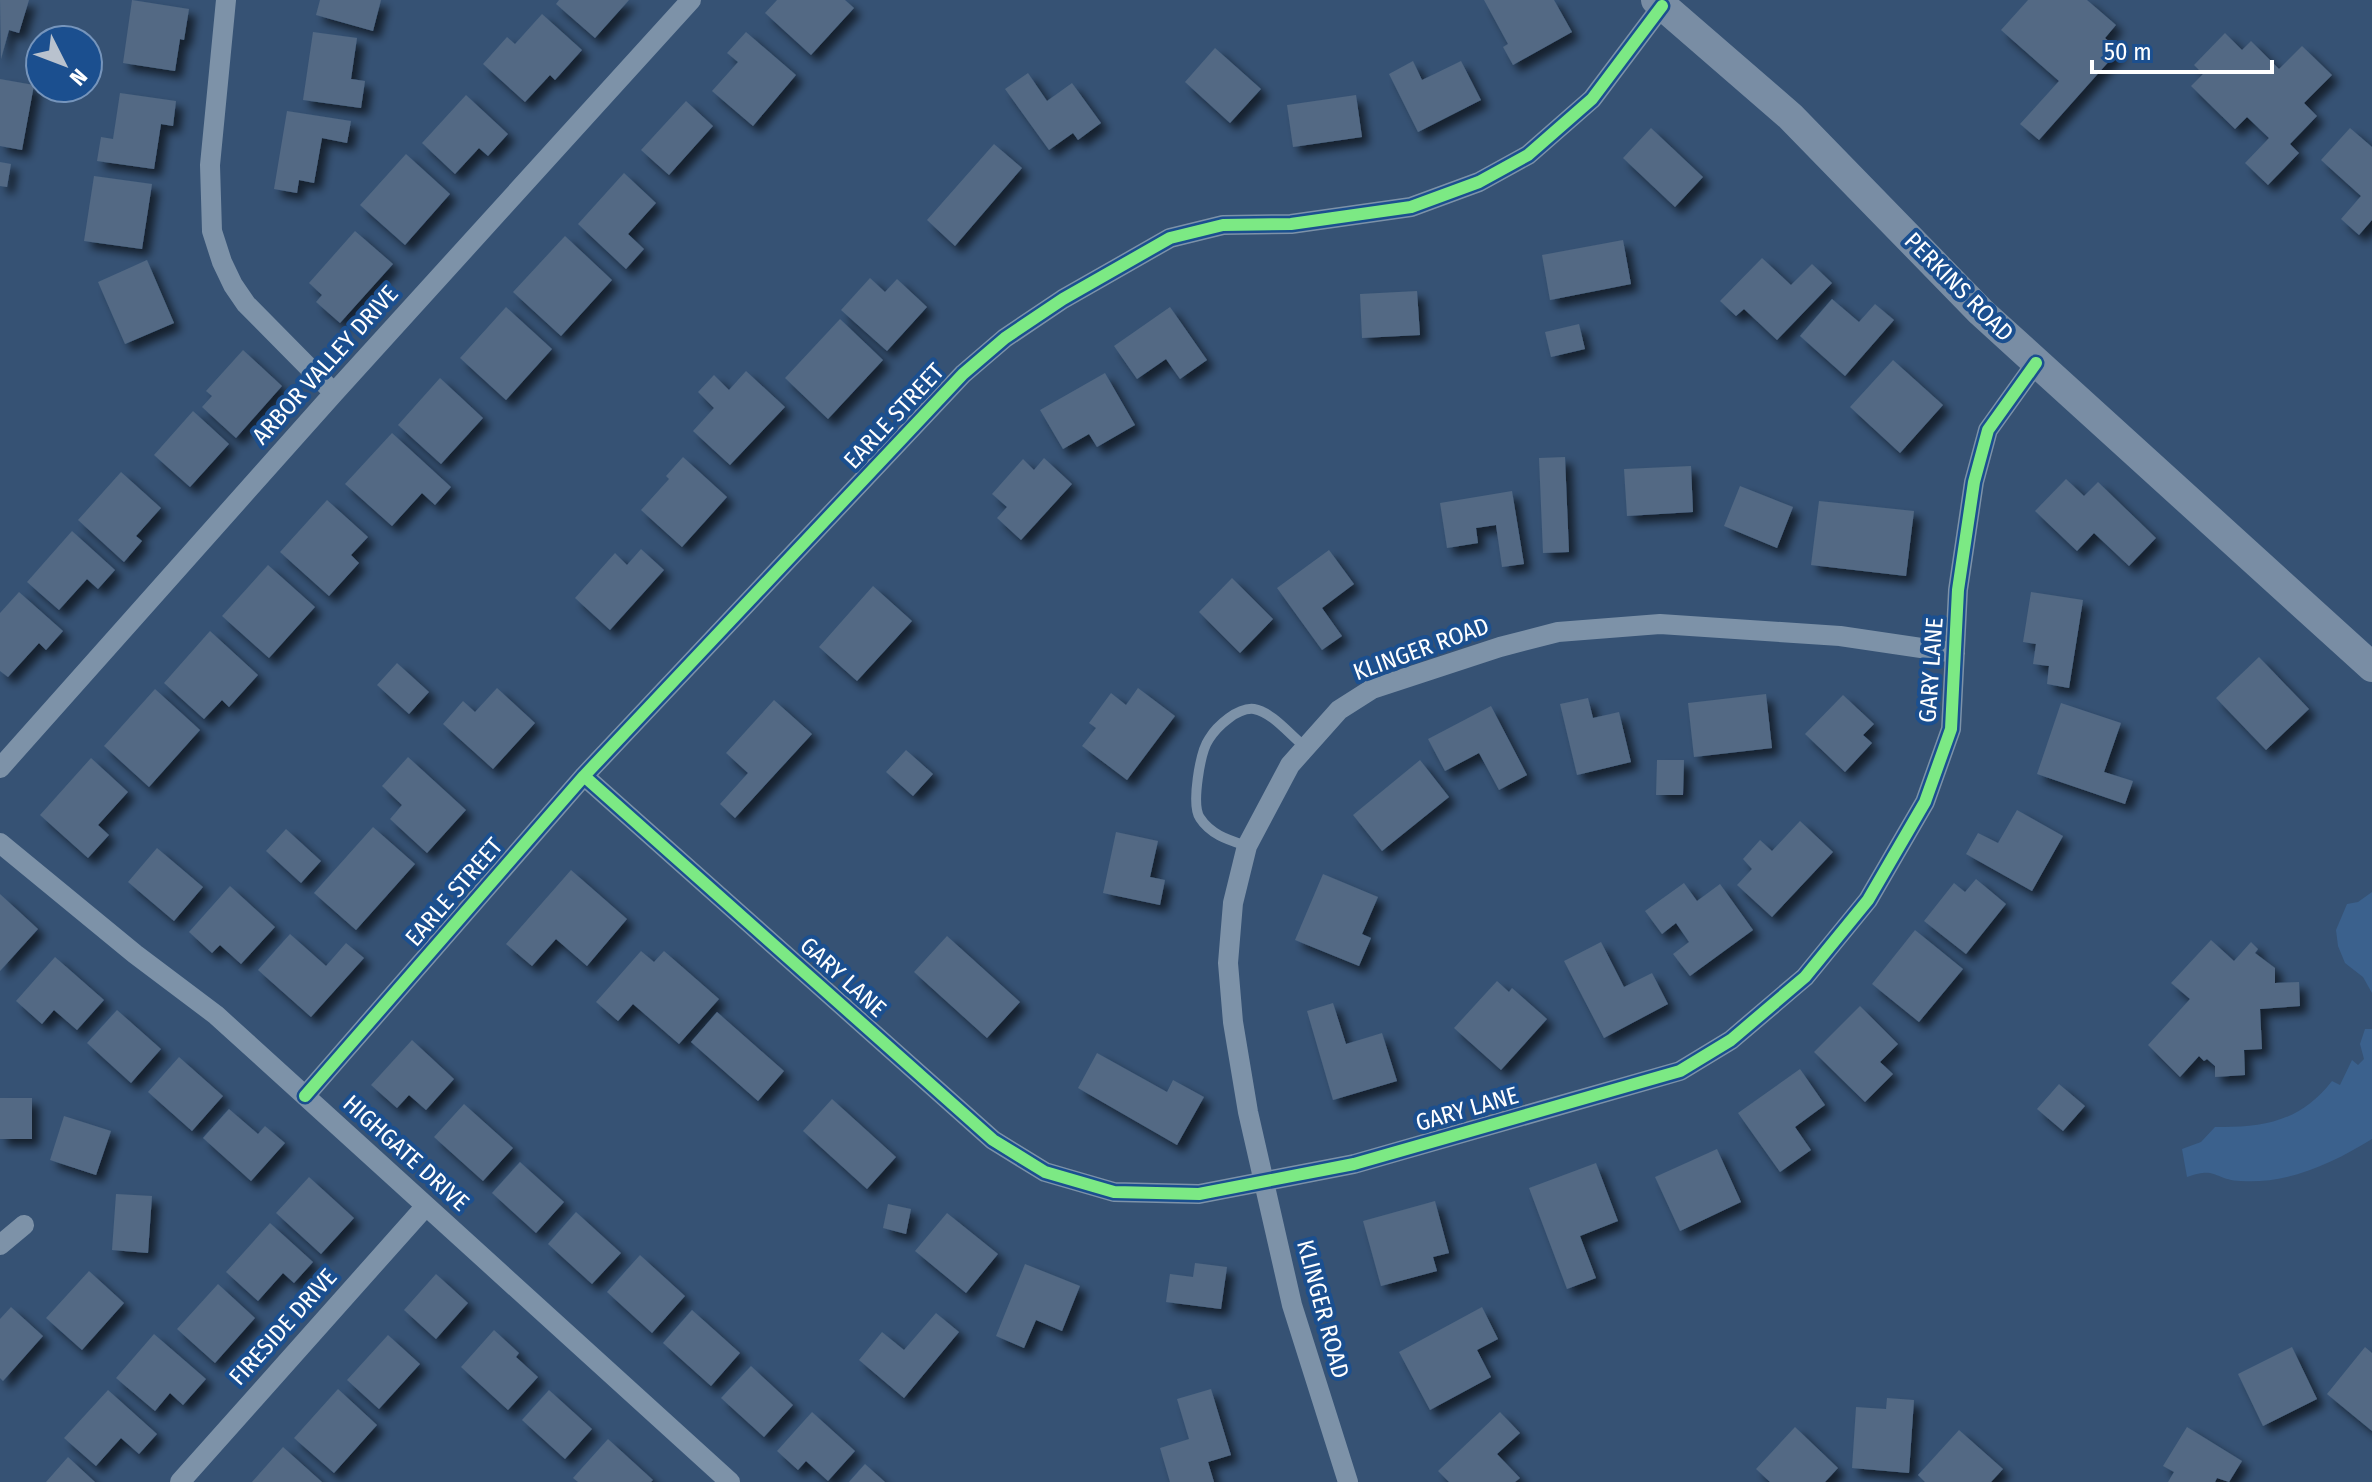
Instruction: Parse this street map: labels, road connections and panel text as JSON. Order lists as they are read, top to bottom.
{
  "streets": {
    "main road": ["PERKINS ROAD"],
    "street": [
      "ARBOR VALLEY DRIVE",
      "EARLE STREET",
      "KLINGER ROAD",
      "GARY LANE",
      "HIGHGATE DRIVE",
      "FIRESIDE DRIVE"
    ]
  },
  "crossings": [
    ["PERKINS ROAD", "EARLE STREET"],
    ["PERKINS ROAD", "GARY LANE"],
    ["EARLE STREET", "GARY LANE"],
    ["EARLE STREET", "HIGHGATE DRIVE"],
    ["KLINGER ROAD", "GARY LANE"],
    ["HIGHGATE DRIVE", "FIRESIDE DRIVE"]
  ],
  "scale_bar": "50 m",
  "north": "bottom right"
}
